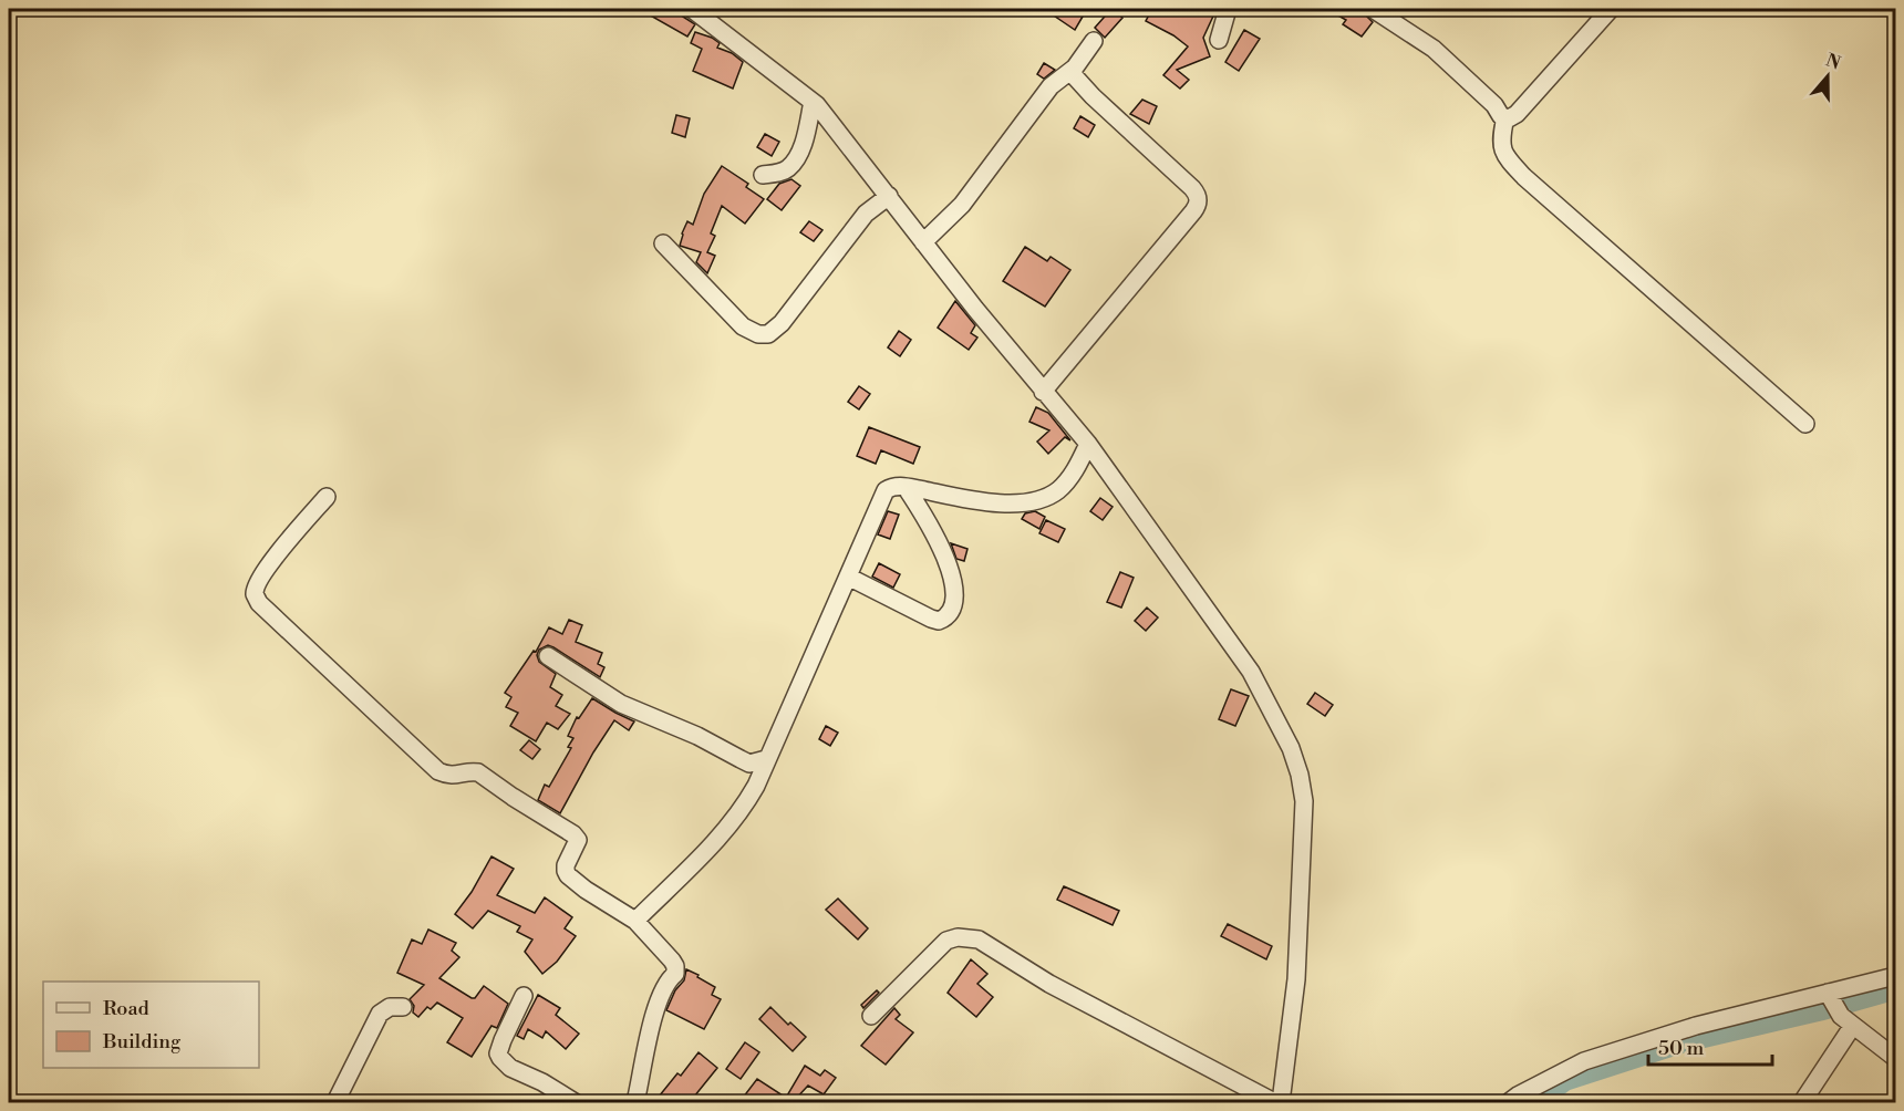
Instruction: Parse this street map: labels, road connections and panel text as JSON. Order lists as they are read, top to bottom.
{
  "legend": ["Road", "Building"],
  "scale_bar": "50 m",
  "north": "top"
}
